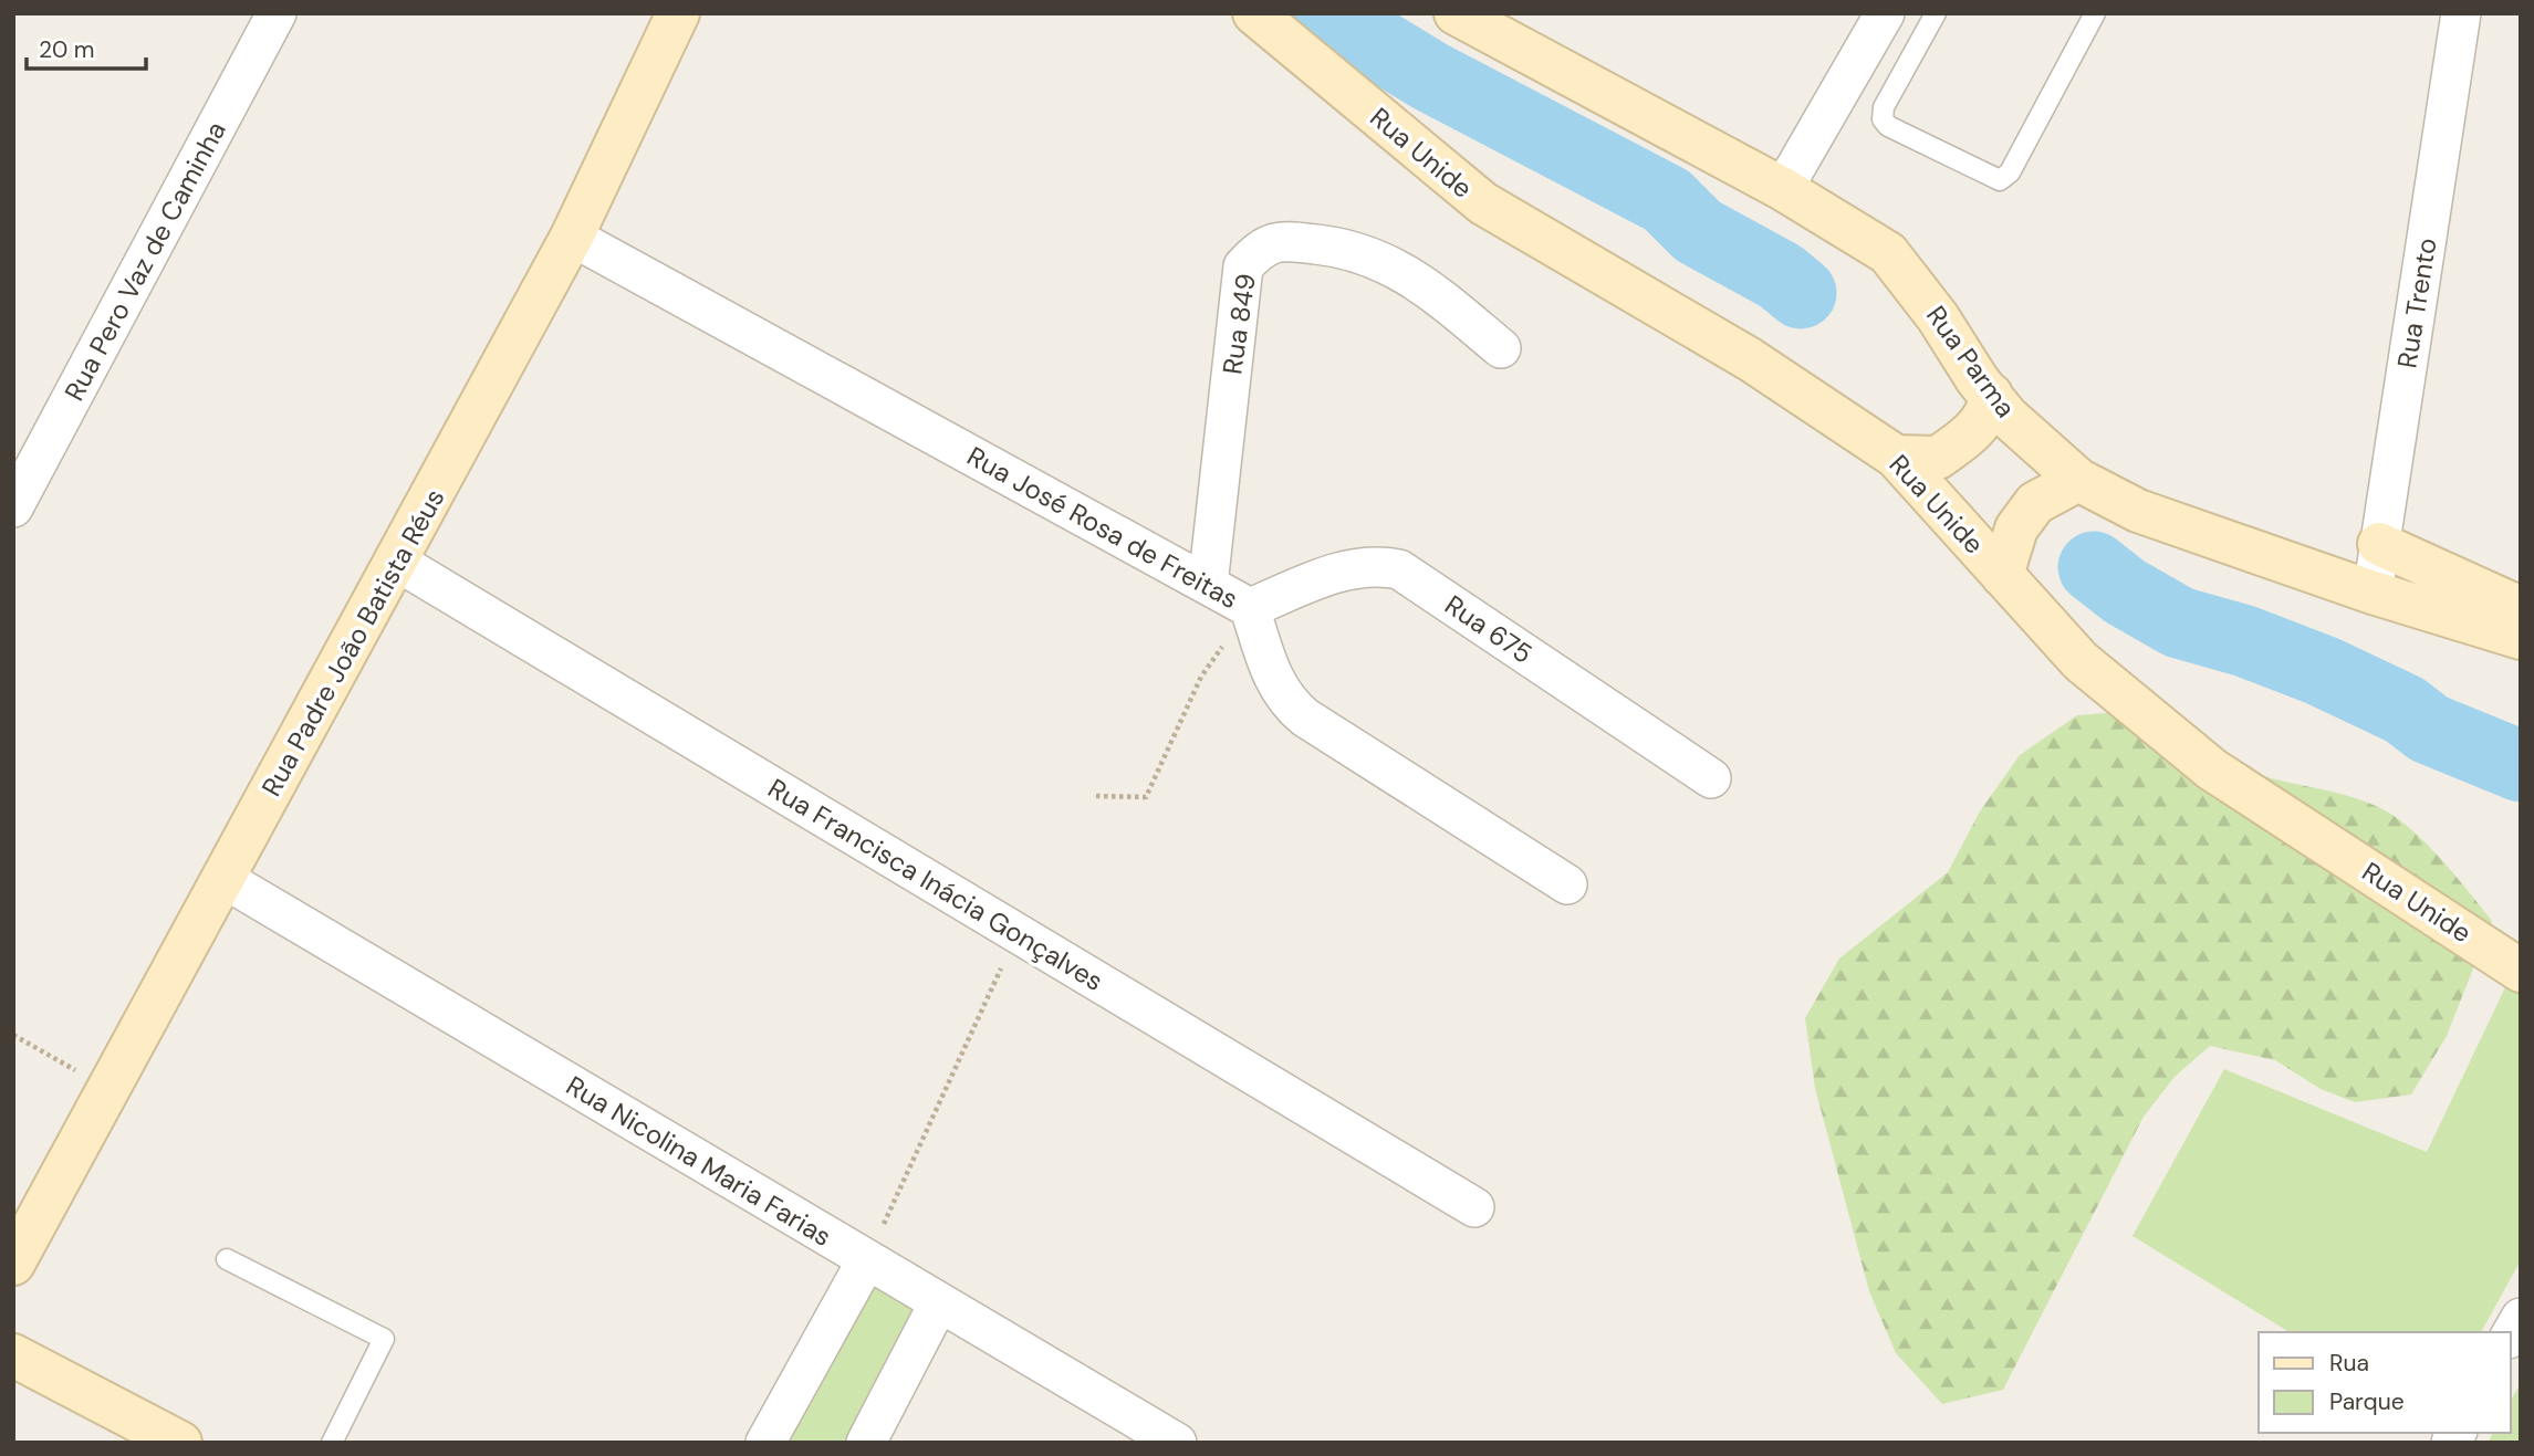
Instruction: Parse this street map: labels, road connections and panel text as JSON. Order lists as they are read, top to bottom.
{
  "streets": {
    "main road": ["Rua Unide", "Rua Parma", "Rua Padre João Batista Réus"],
    "street": [
      "Rua Pero Vaz de Caminha",
      "Rua Trento",
      "Rua 849",
      "Rua José Rosa de Freitas",
      "Rua 675",
      "Rua Francisca Inácia Gonçalves",
      "Rua Nicolina Maria Farias"
    ]
  },
  "crossings": [
    ["Rua Trento", "Rua Parma"],
    ["Rua 849", "Rua José Rosa de Freitas"],
    ["Rua José Rosa de Freitas", "Rua 675"],
    ["Rua José Rosa de Freitas", "Rua Padre João Batista Réus"],
    ["Rua Padre João Batista Réus", "Rua Francisca Inácia Gonçalves"],
    ["Rua Padre João Batista Réus", "Rua Nicolina Maria Farias"]
  ],
  "legend": ["Rua", "Parque"],
  "scale_bar": "20 m"
}
